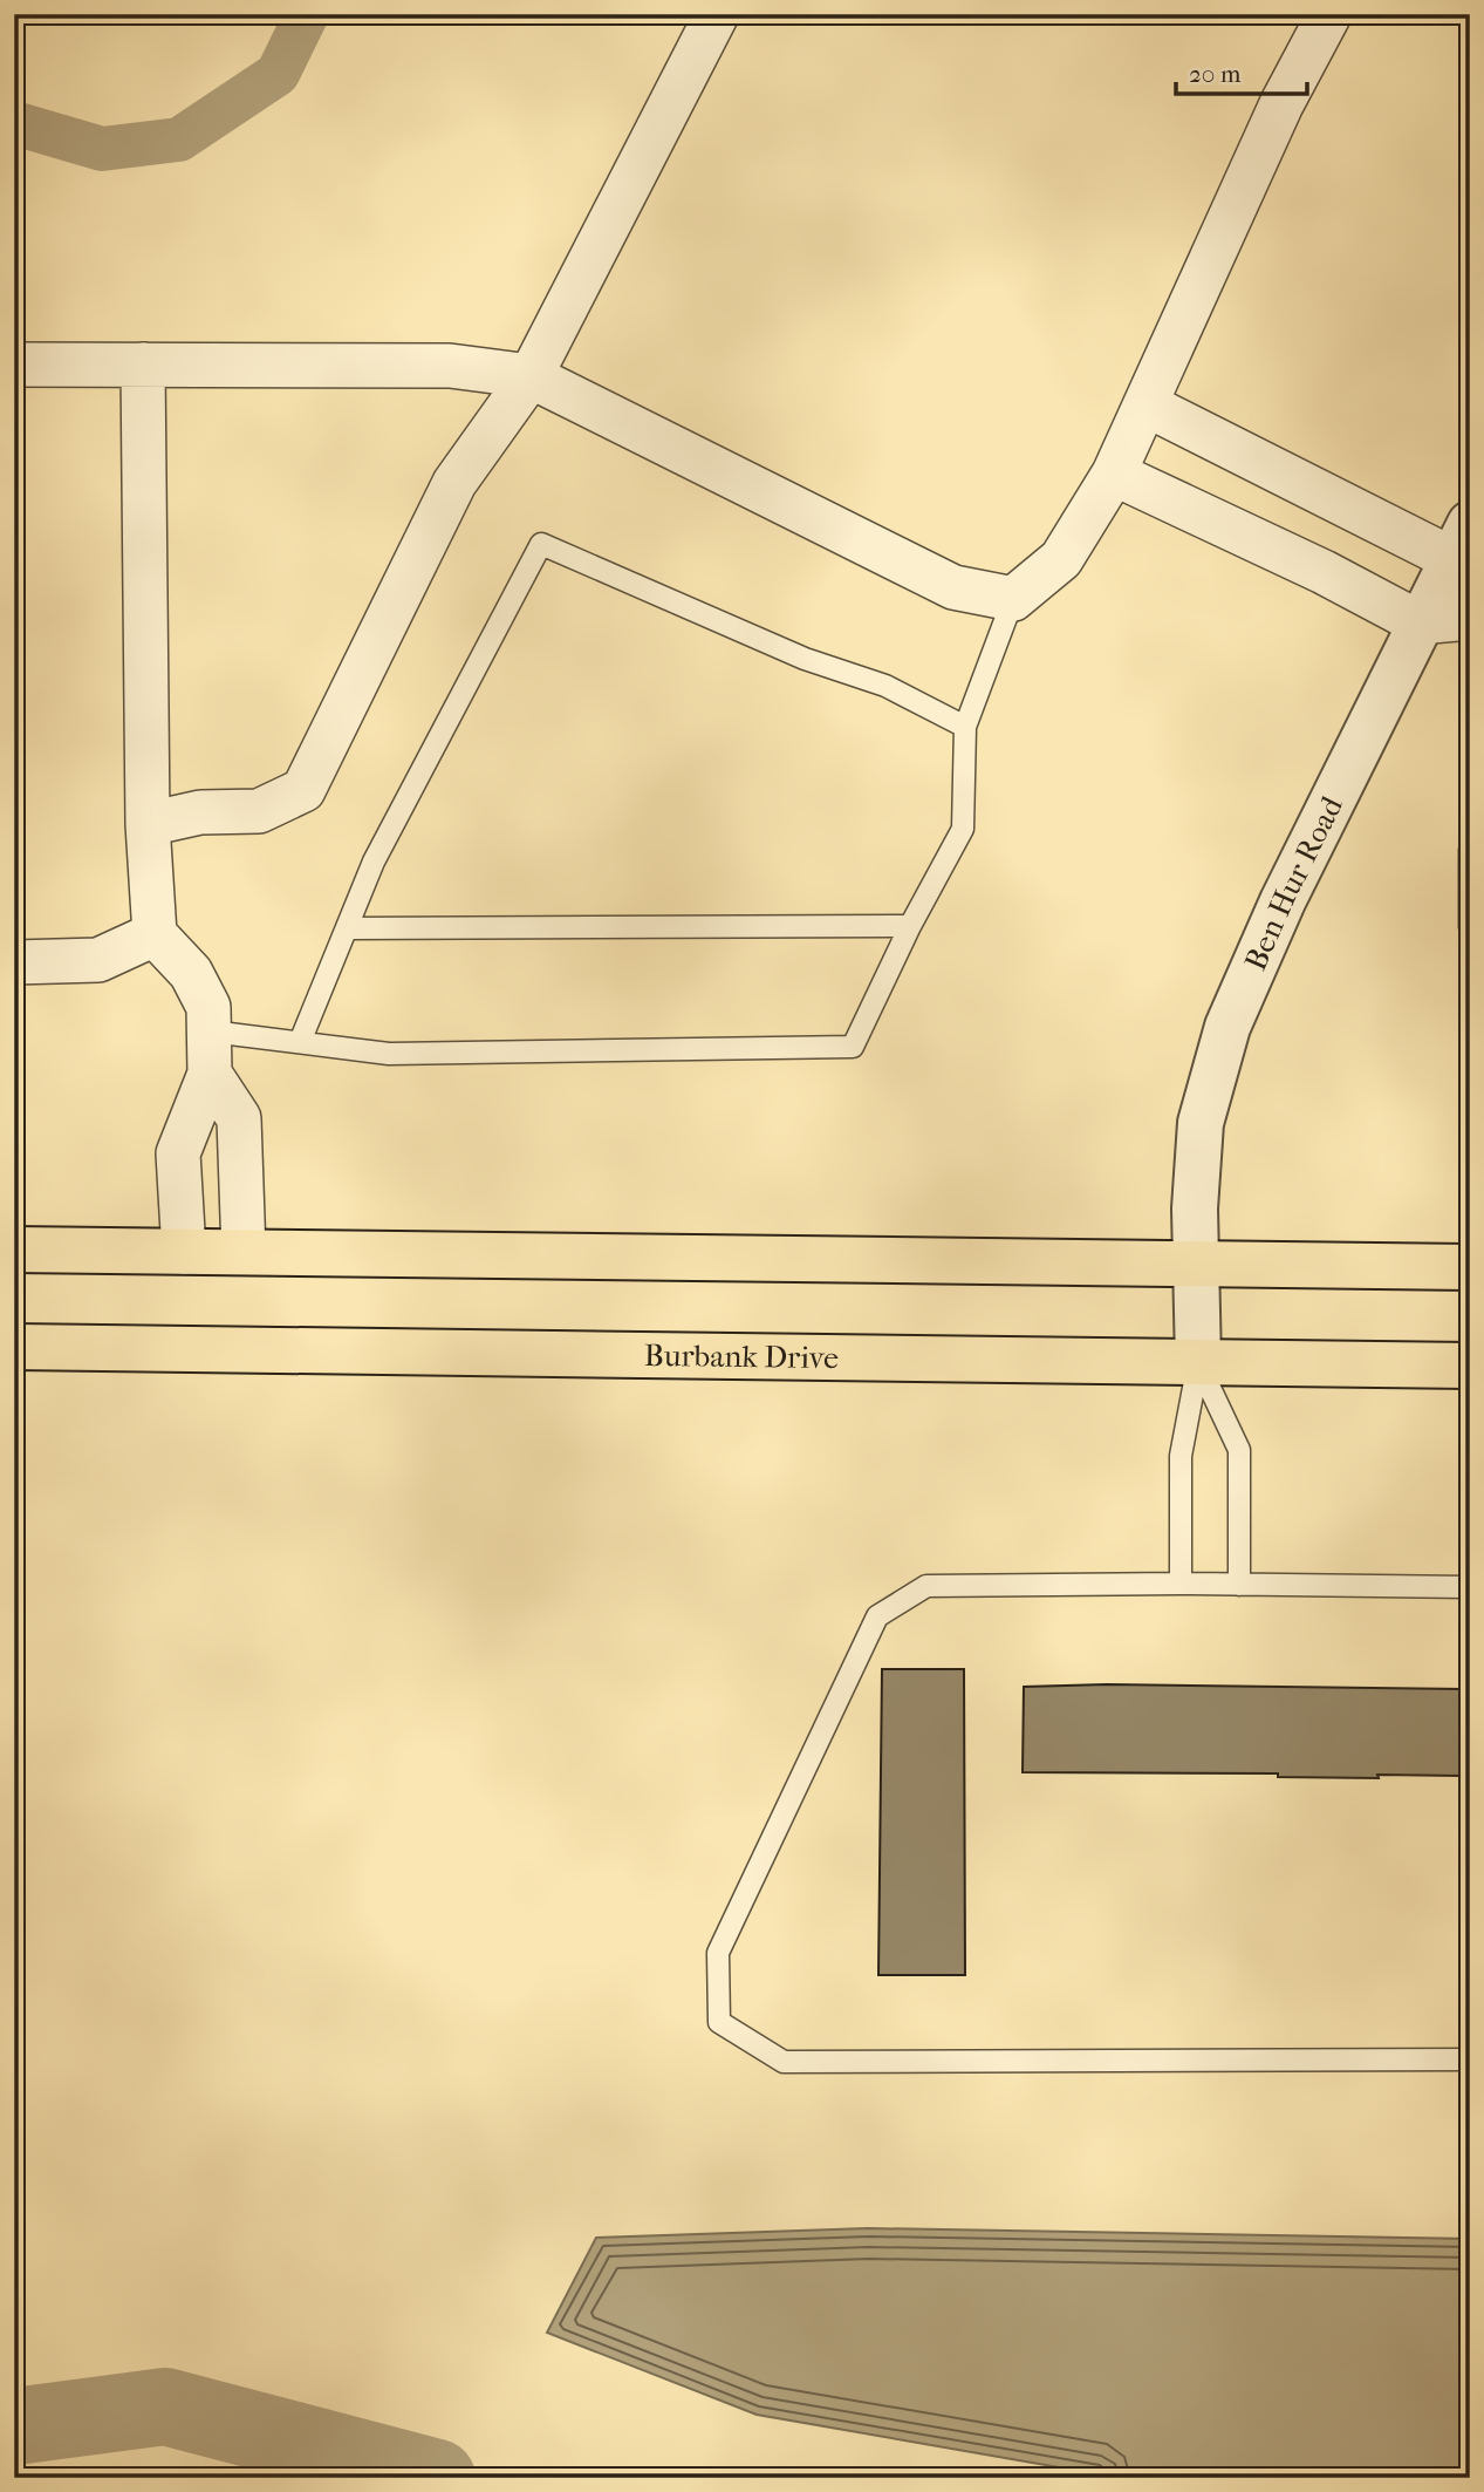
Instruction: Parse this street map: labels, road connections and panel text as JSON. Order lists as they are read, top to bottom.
{
  "streets": {
    "main road": ["Burbank Drive"],
    "street": ["Ben Hur Road"]
  },
  "crossings": [
    ["Ben Hur Road", "Burbank Drive"]
  ],
  "scale_bar": "20 m"
}
